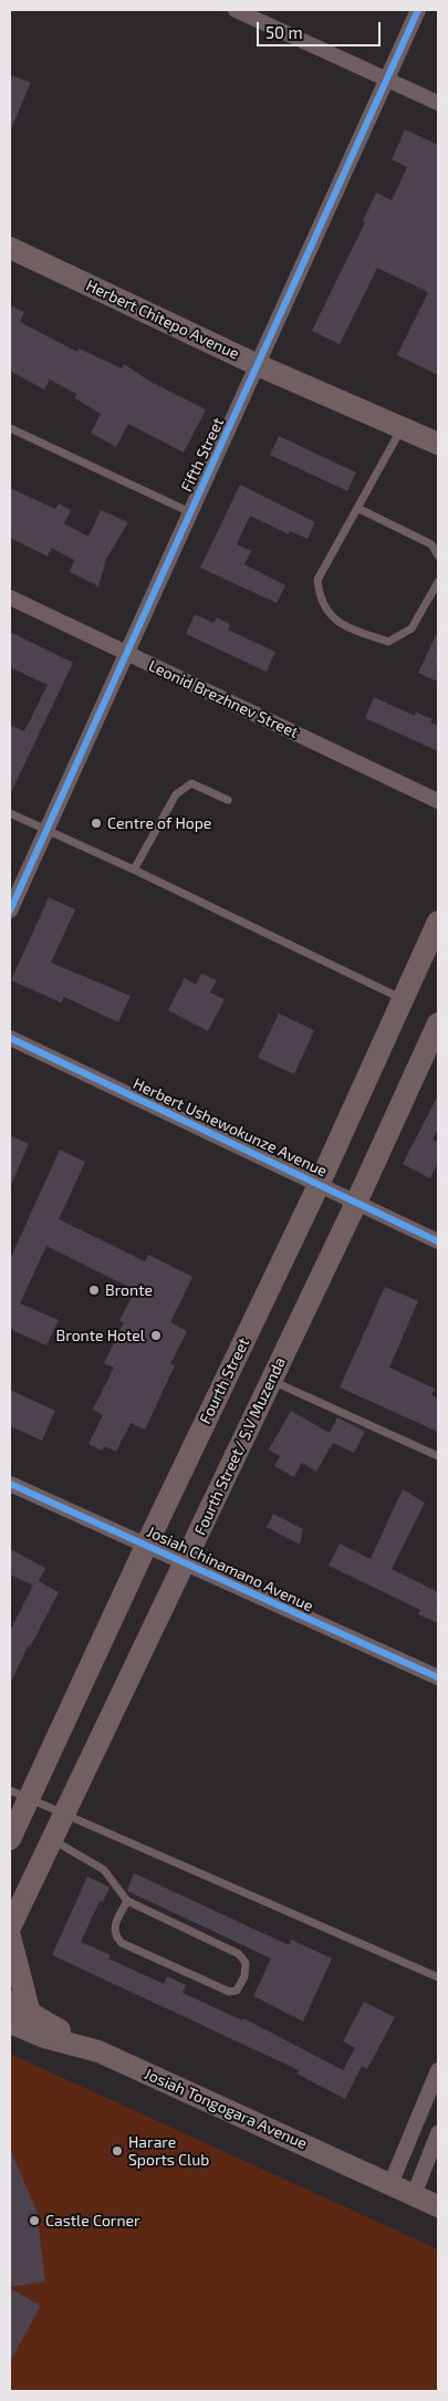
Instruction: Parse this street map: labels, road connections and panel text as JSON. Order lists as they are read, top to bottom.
{
  "streets": {
    "main road": [
      "Herbert Chitepo Avenue",
      "Fourth Street",
      "Fourth Street/ S.V Muzenda",
      "Josiah Tongogara Avenue"
    ],
    "street": [
      "Fifth Street",
      "Leonid Brezhnev Street",
      "Herbert Ushewokunze Avenue",
      "Josiah Chinamano Avenue"
    ]
  },
  "crossings": [
    ["Herbert Chitepo Avenue", "Fifth Street"],
    ["Fifth Street", "Leonid Brezhnev Street"],
    ["Herbert Ushewokunze Avenue", "Fourth Street"],
    ["Herbert Ushewokunze Avenue", "Fourth Street/ S.V Muzenda"],
    ["Fourth Street", "Josiah Chinamano Avenue"],
    ["Fourth Street/ S.V Muzenda", "Josiah Chinamano Avenue"]
  ],
  "places": [
    "Centre of Hope",
    "Bronte",
    "Bronte Hotel",
    "Harare Sports Club",
    "Castle Corner"
  ],
  "scale_bar": "50 m"
}
